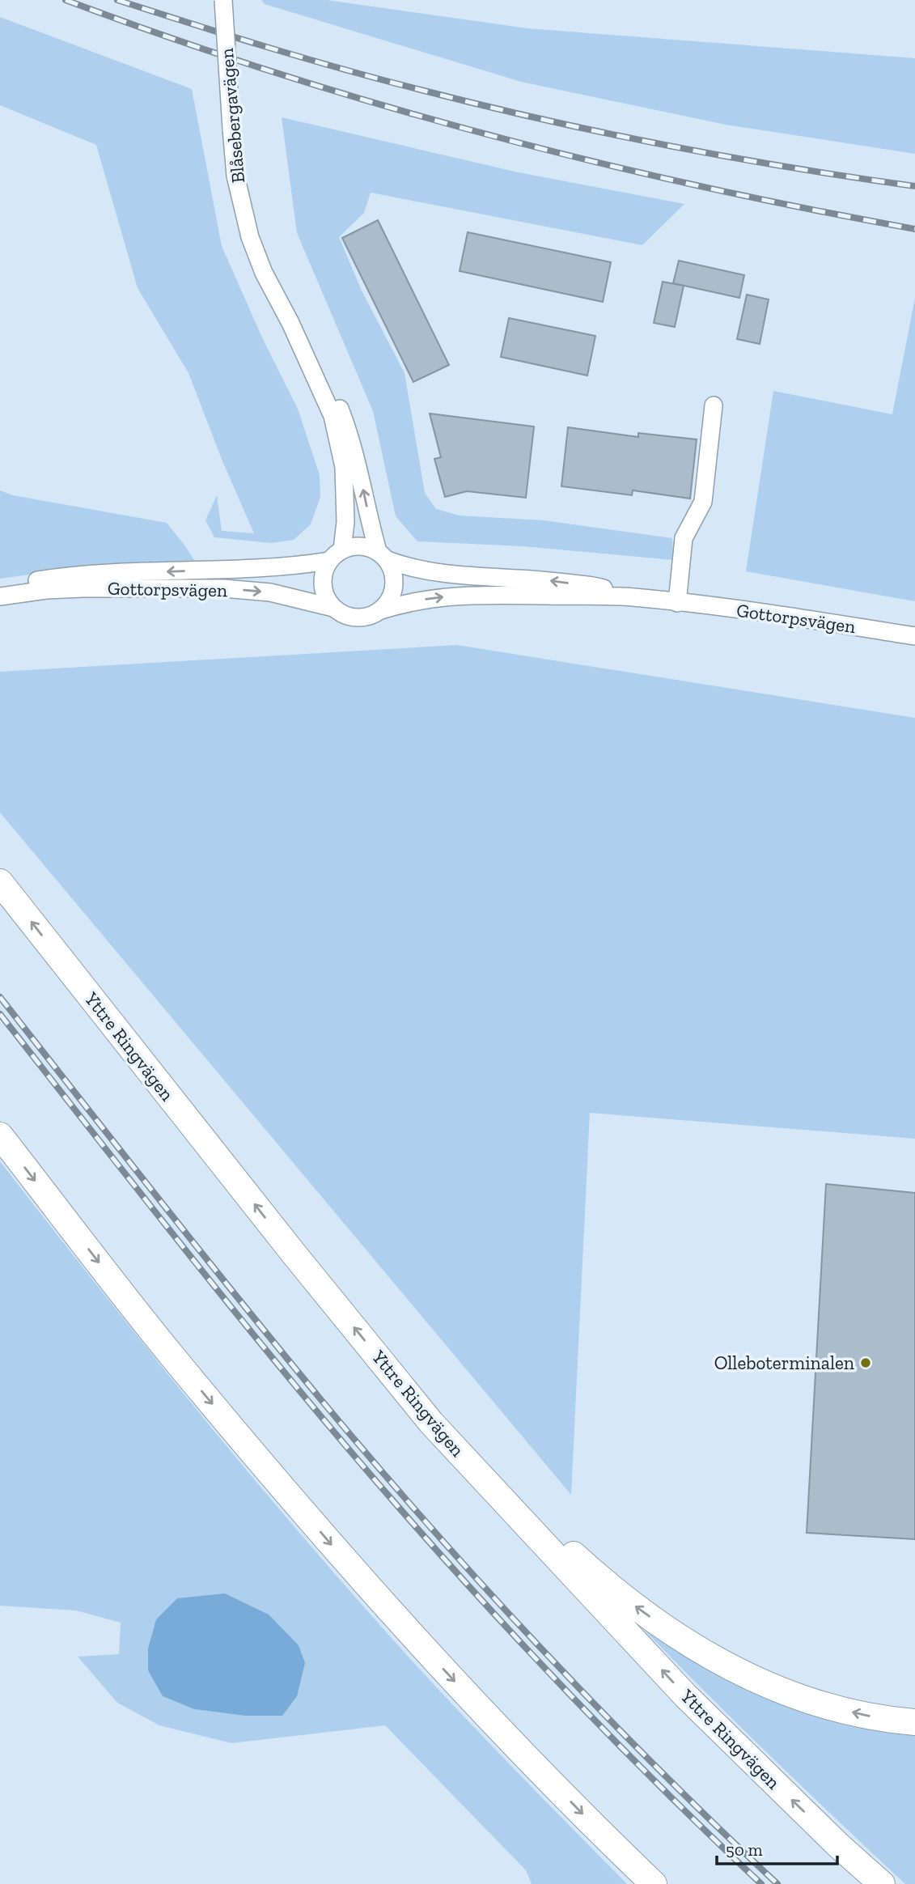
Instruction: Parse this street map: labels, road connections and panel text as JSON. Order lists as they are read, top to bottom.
{
  "streets": {
    "highway": ["Yttre Ringvägen"],
    "street": ["Blåsebergavägen", "Gottorpsvägen"]
  },
  "crossings": [
    ["Blåsebergavägen", "Gottorpsvägen"]
  ],
  "places": ["Olleboterminalen"],
  "scale_bar": "50 m"
}
